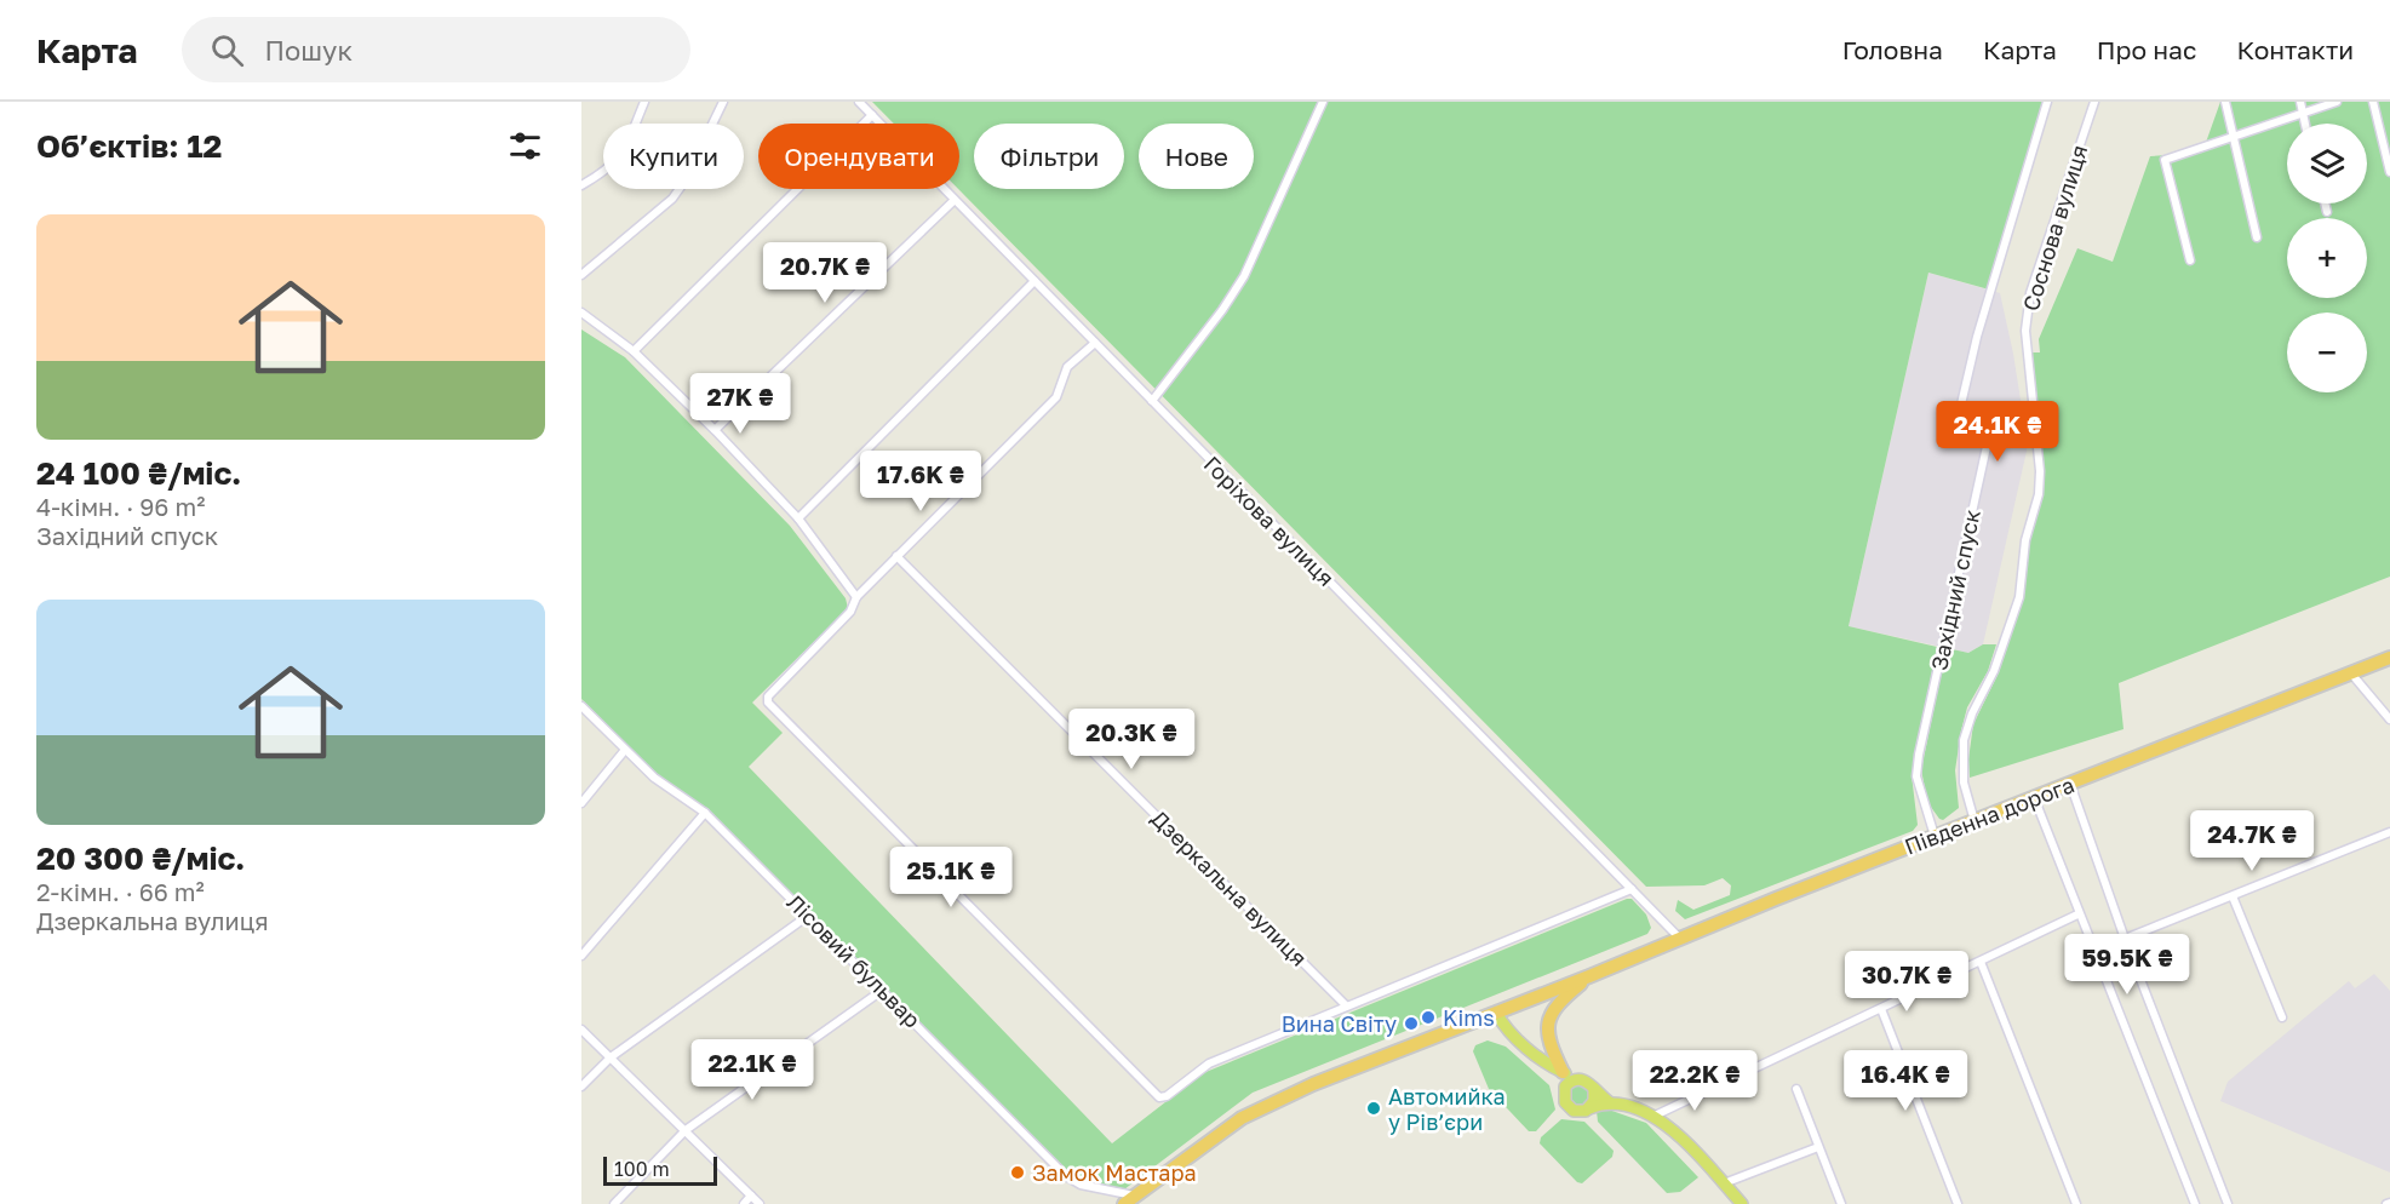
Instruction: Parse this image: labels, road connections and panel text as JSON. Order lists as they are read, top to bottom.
{
  "streets": {
    "highway": ["Південна дорога"],
    "street": [
      "Соснова вулиця",
      "Горіхова вулиця",
      "Західний спуск",
      "Дзеркальна вулиця",
      "Лісовий бульвар"
    ]
  },
  "crossings": [
    ["Соснова вулиця", "Південна дорога"],
    ["Горіхова вулиця", "Південна дорога"],
    ["Західний спуск", "Південна дорога"],
    ["Південна дорога", "Лісовий бульвар"]
  ],
  "places": [
    "Kims",
    "Вина Світу",
    "Автомийка у Рівʼєри",
    "Замок Мастара"
  ],
  "scale_bar": "100 m",
  "page": {
    "header": "Карта",
    "search": "Пошук",
    "nav": [
      "Головна",
      "Карта",
      "Про нас",
      "Контакти"
    ],
    "heading": "Об’єктів: 12",
    "map_buttons": ["+", "−"],
    "chip": [
      "Купити",
      "Орендувати",
      "Фільтри",
      "Нове"
    ],
    "list": [
      {
        "name": "24 100 ₴/міс.",
        "note": "4-кімн. · 96 m² · Західний спуск"
      },
      {
        "name": "20 300 ₴/міс.",
        "note": "2-кімн. · 66 m² · Дзеркальна вулиця"
      }
    ],
    "price": [
      "20.7K ₴",
      "27K ₴",
      "24.1K ₴",
      "17.6K ₴",
      "20.3K ₴",
      "24.7K ₴",
      "25.1K ₴",
      "59.5K ₴",
      "30.7K ₴",
      "22.1K ₴",
      "22.2K ₴",
      "16.4K ₴"
    ],
    "scale": "100 m"
  }
}
